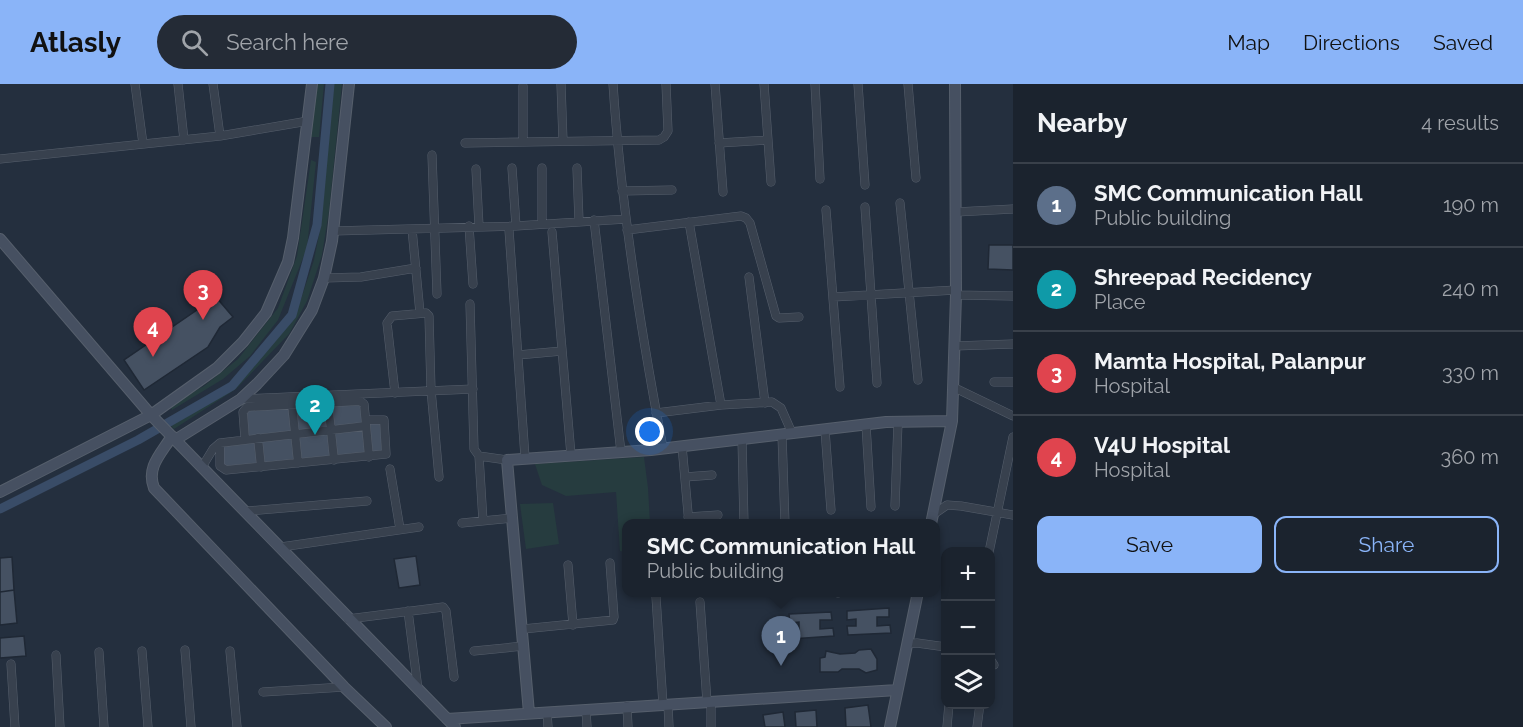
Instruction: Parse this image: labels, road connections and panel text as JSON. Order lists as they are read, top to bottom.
{
  "page": {
    "header": "Atlasly",
    "search": "Search here",
    "nav": ["Map", "Directions", "Saved"],
    "heading": ["Nearby", "4 results"],
    "list": [
      {
        "mark": "1",
        "name": "SMC Communication Hall",
        "note": "Public building",
        "value": "190 m"
      },
      {
        "mark": "2",
        "name": "Shreepad Recidency",
        "note": "Place",
        "value": "240 m"
      },
      {
        "mark": "3",
        "name": "Mamta Hospital, Palanpur",
        "note": "Hospital",
        "value": "330 m"
      },
      {
        "mark": "4",
        "name": "V4U Hospital",
        "note": "Hospital",
        "value": "360 m"
      }
    ],
    "pins": [
      "3",
      "4",
      "2",
      "1"
    ],
    "buttons": ["Save", "Share"],
    "popup": ["SMC Communication Hall", "Public building"],
    "map_buttons": ["+", "−"]
  }
}
